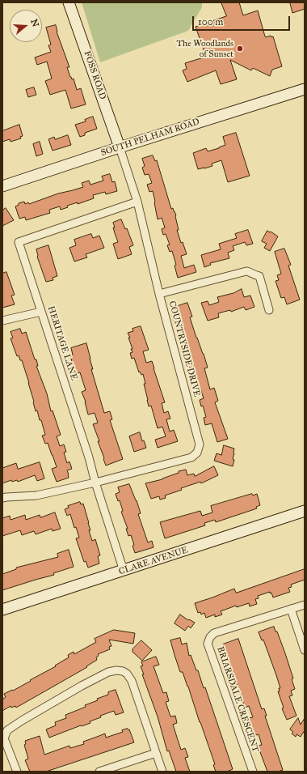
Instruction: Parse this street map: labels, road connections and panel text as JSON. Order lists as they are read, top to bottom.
{
  "streets": {
    "street": [
      "FOSS ROAD",
      "SOUTH PELHAM ROAD",
      "HERITAGE LANE",
      "COUNTRYSIDE DRIVE",
      "CLARE AVENUE",
      "BRIARSDALE CRESCENT"
    ]
  },
  "crossings": [
    ["FOSS ROAD", "SOUTH PELHAM ROAD"],
    ["FOSS ROAD", "COUNTRYSIDE DRIVE"],
    ["SOUTH PELHAM ROAD", "COUNTRYSIDE DRIVE"],
    ["HERITAGE LANE", "COUNTRYSIDE DRIVE"],
    ["HERITAGE LANE", "CLARE AVENUE"]
  ],
  "places": ["The Woodlands of Sunset"],
  "scale_bar": "100 m",
  "north": "right"
}
